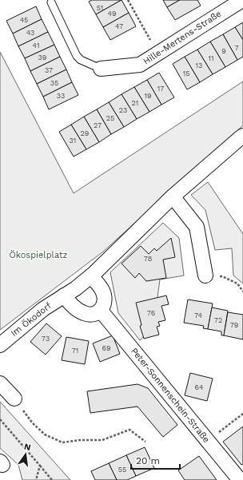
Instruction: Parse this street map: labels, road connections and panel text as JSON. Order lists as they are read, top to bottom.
{
  "streets": {
    "street": ["Hille-Mertens-Straße", "Im Ökodorf", "Peter-Sonnenschein-Straße"]
  },
  "parks": ["Ökospielplatz"],
  "house_numbers": [
    "51",
    "49",
    "45",
    "47",
    "43",
    "41",
    "7",
    "9",
    "39",
    "11",
    "13",
    "37",
    "15",
    "35",
    "17",
    "33",
    "19",
    "21",
    "23",
    "25",
    "27",
    "29",
    "31",
    "78",
    "76",
    "74",
    "72",
    "79",
    "73",
    "69",
    "71",
    "64",
    "55"
  ],
  "scale_bar": "20 m",
  "north": "top"
}
